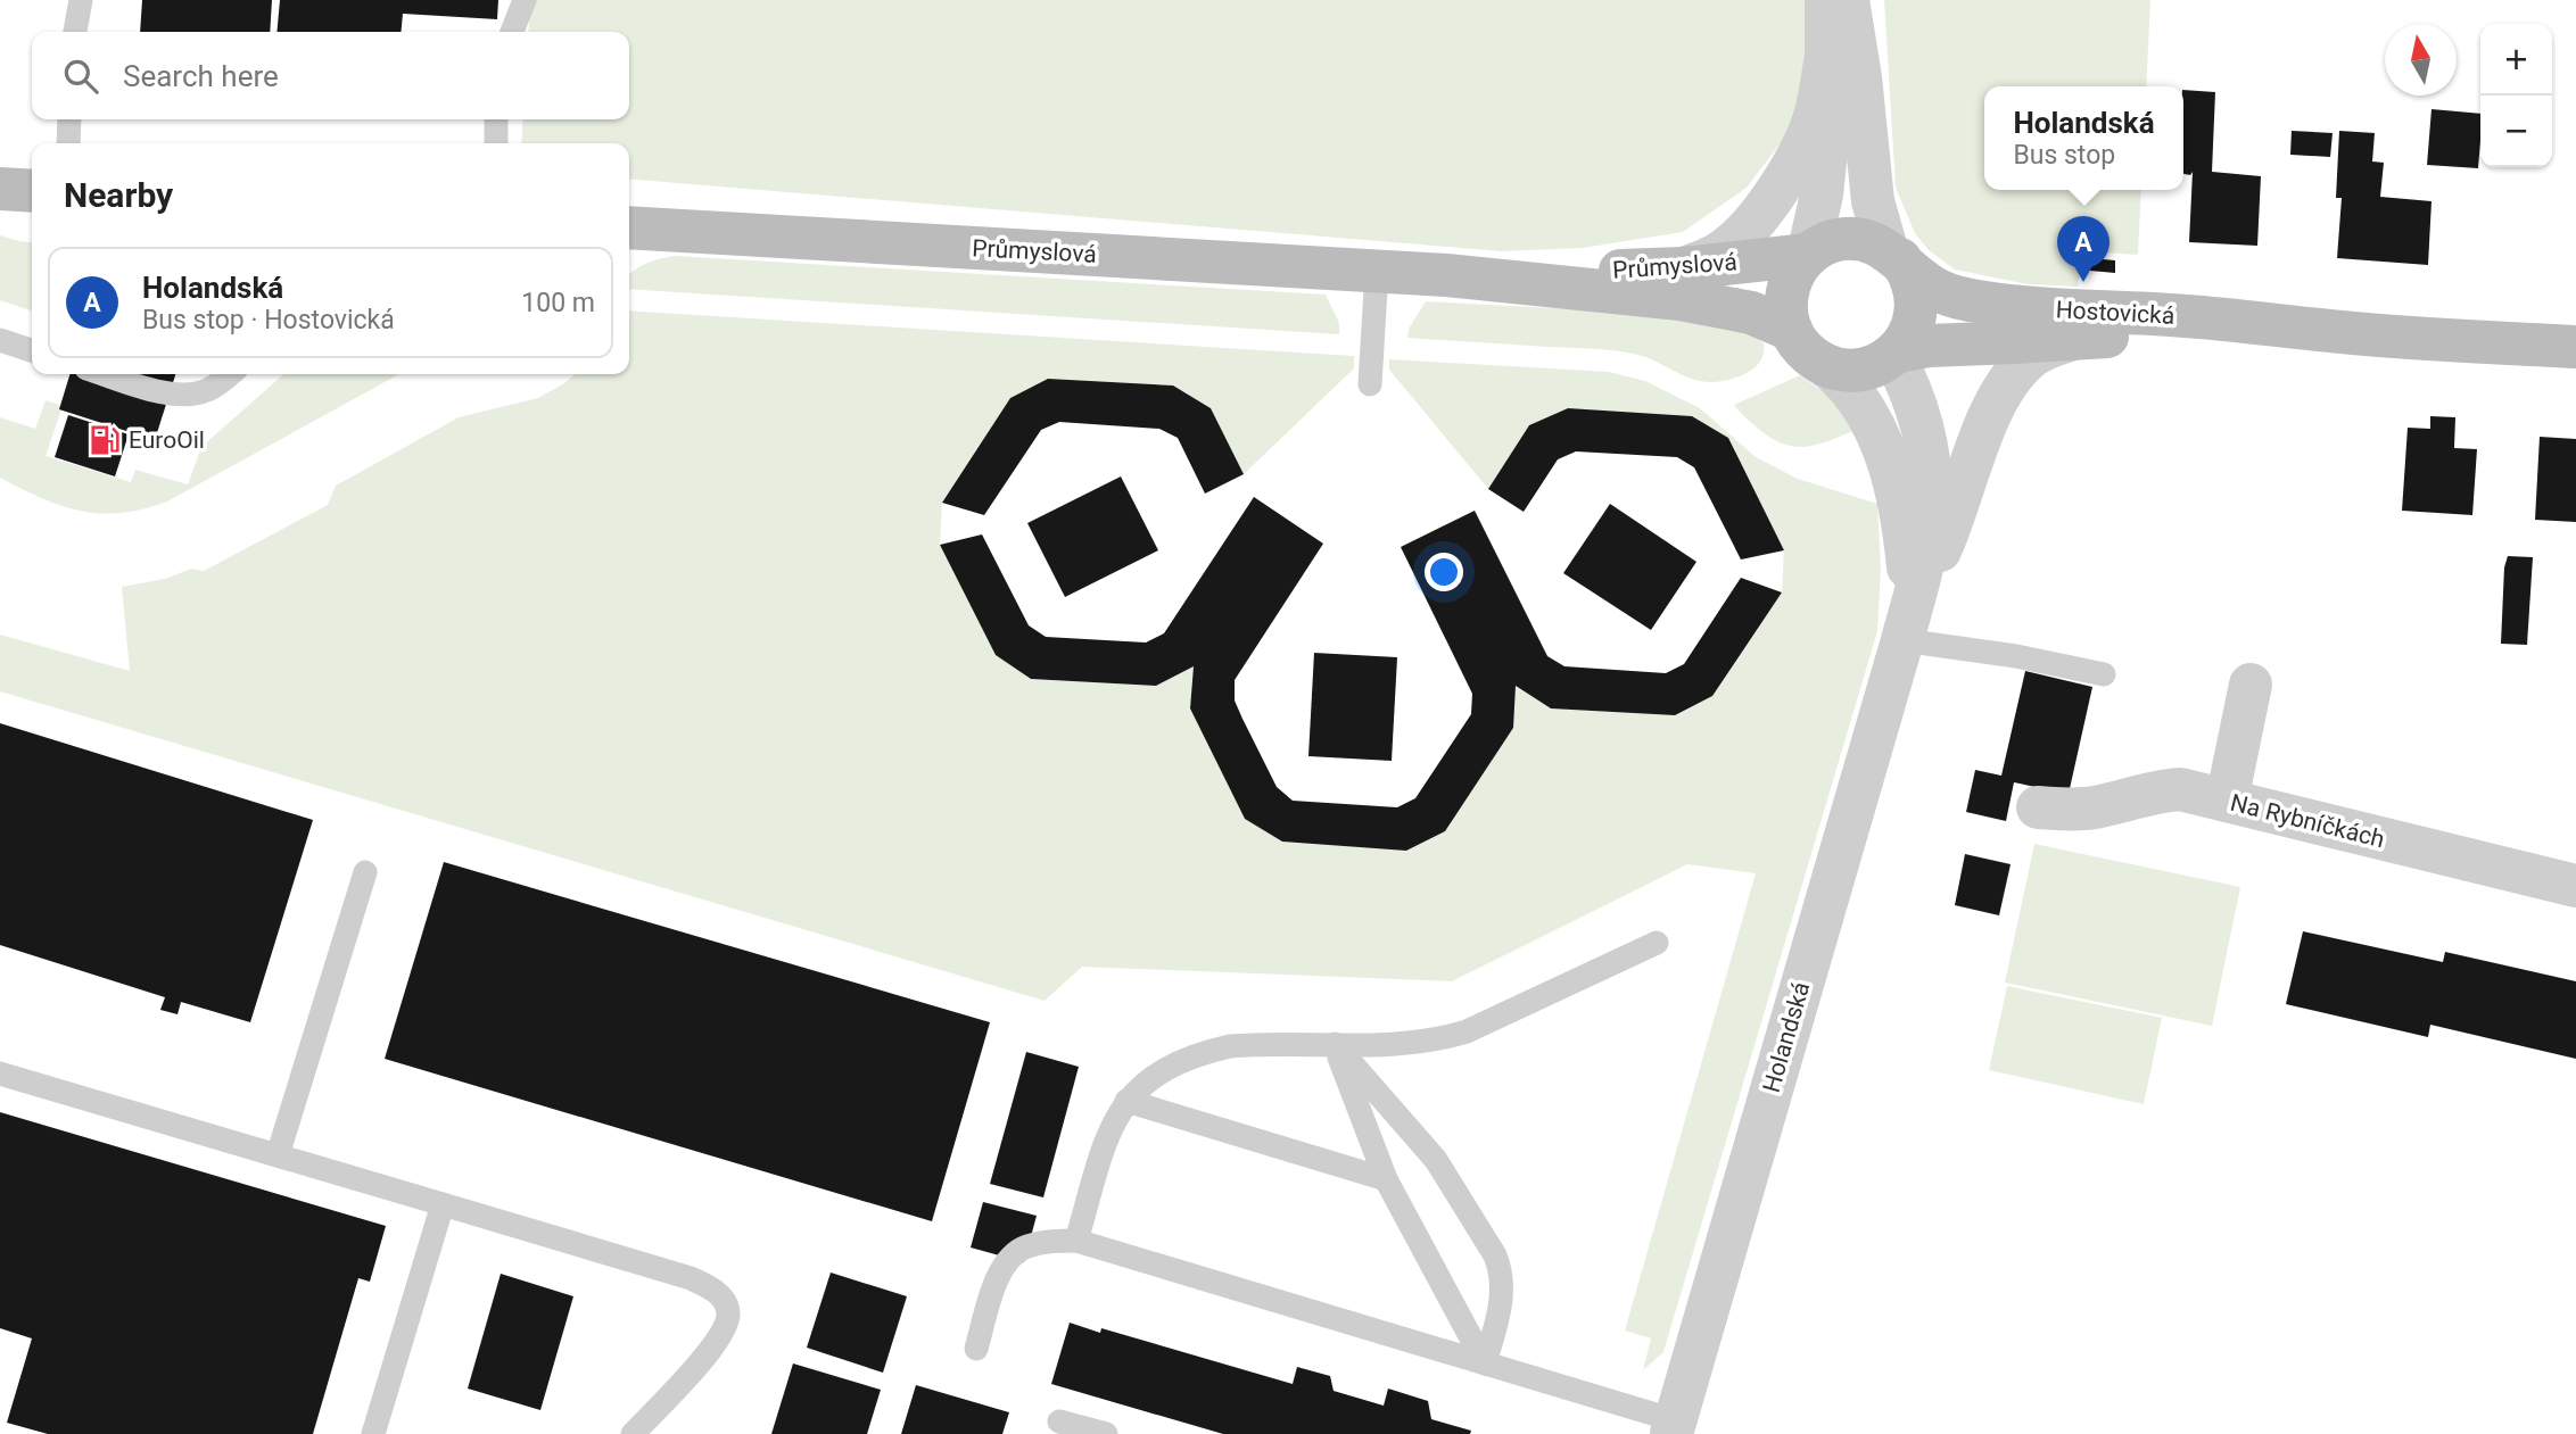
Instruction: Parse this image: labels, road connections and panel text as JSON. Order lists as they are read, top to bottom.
{
  "streets": {
    "main road": ["Průmyslová", "Hostovická"],
    "street": ["Na Rybníčkách", "Holandská"]
  },
  "crossings": [
    ["Průmyslová", "Hostovická"],
    ["Průmyslová", "Holandská"],
    ["Hostovická", "Holandská"]
  ],
  "places": {
    "fuel station": ["EuroOil"]
  },
  "north": "top",
  "page": {
    "map_buttons": ["+", "−"],
    "search": "Search here",
    "popup": ["Holandská", "Bus stop"],
    "heading": "Nearby",
    "pins": "A",
    "list": [
      {
        "mark": "A",
        "name": "Holandská",
        "note": "Bus stop · Hostovická",
        "value": "100 m"
      }
    ]
  }
}
